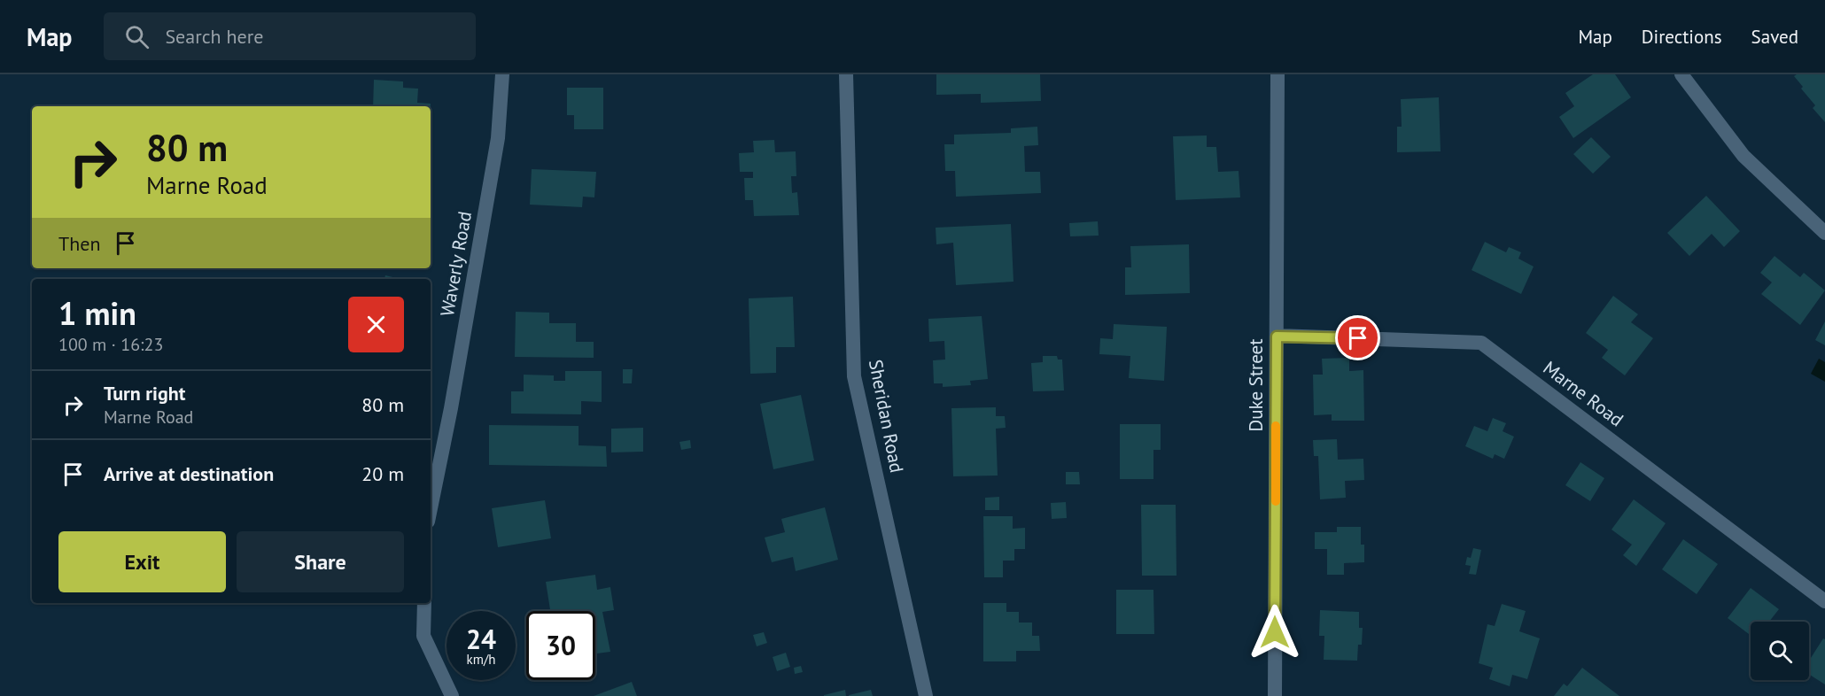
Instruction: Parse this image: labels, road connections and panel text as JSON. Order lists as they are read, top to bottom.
{
  "streets": {
    "street": [
      "Waverly Road",
      "Duke Street",
      "Marne Road",
      "Sheridan Road"
    ]
  },
  "crossings": [
    ["Duke Street", "Marne Road"]
  ],
  "page": {
    "header": "Map",
    "search": "Search here",
    "nav": ["Map", "Directions", "Saved"],
    "turn": ["80 m", "Marne Road"],
    "then": "Then",
    "heading": ["1 min", "100 m · 16:23"],
    "list": [
      {
        "name": "Turn right",
        "note": "Marne Road",
        "value": "80 m"
      },
      {
        "name": "Arrive at destination",
        "value": "20 m"
      }
    ],
    "buttons": ["Exit", "Share"],
    "speed": "24 km/h",
    "limit": "30"
  }
}
